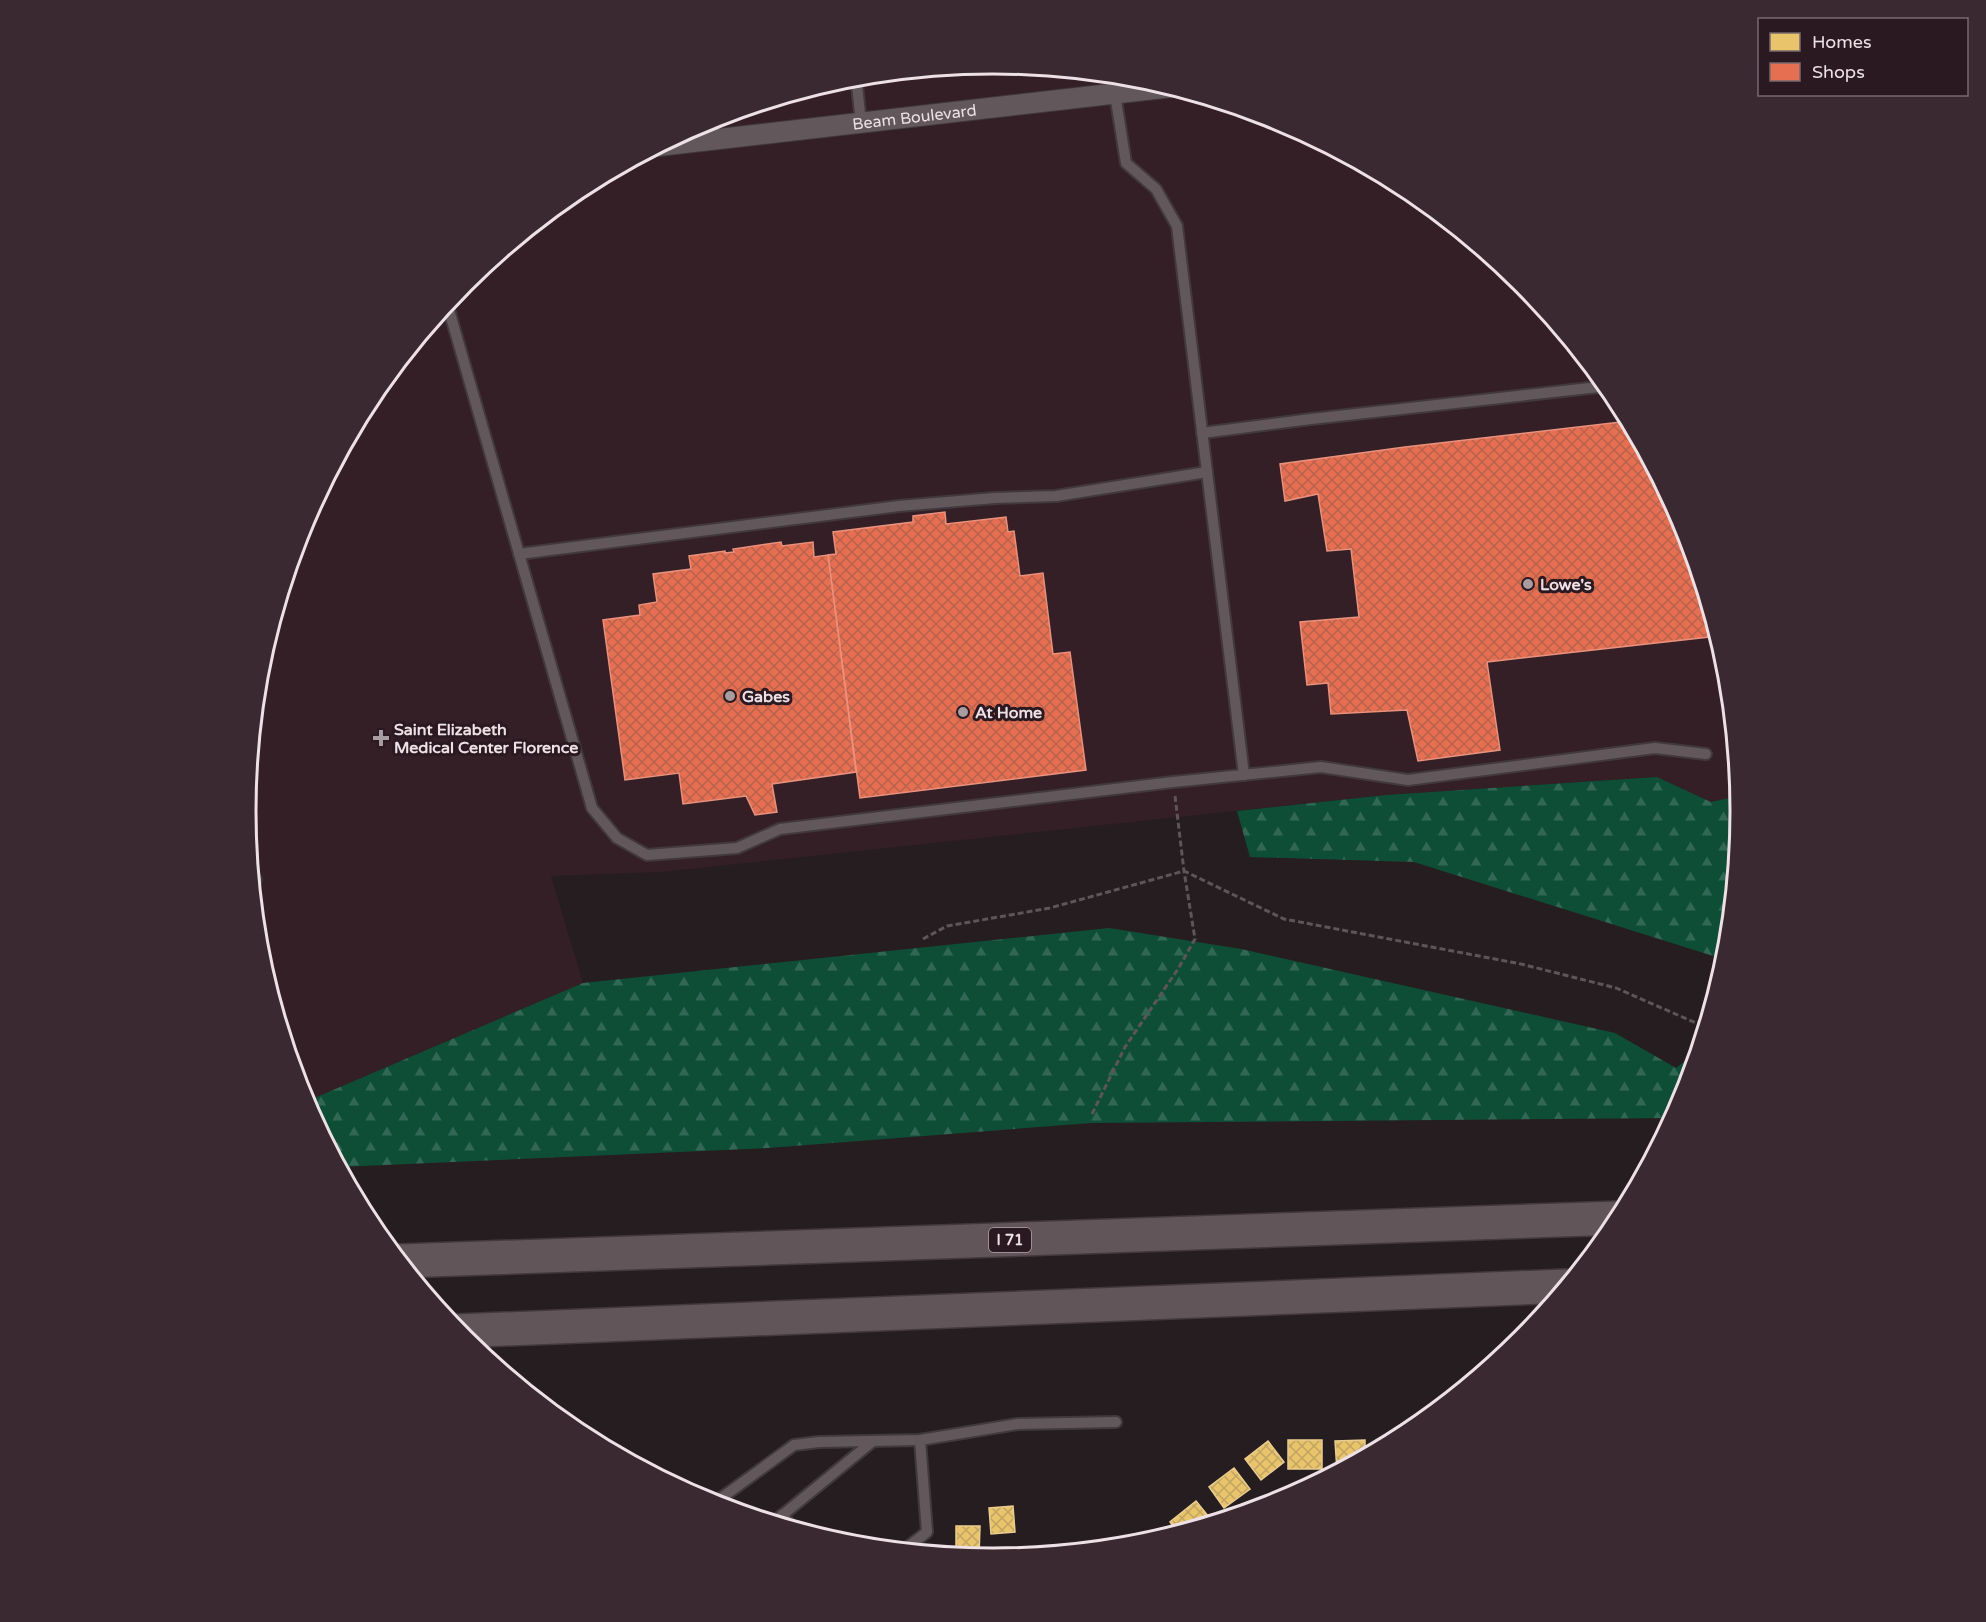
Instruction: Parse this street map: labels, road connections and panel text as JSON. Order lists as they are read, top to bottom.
{
  "streets": {
    "highway": ["I 71"],
    "street": ["Beam Boulevard"]
  },
  "places": {
    "other": ["Lowe's", "Gabes", "At Home"],
    "health": ["Saint Elizabeth Medical Center Florence"]
  },
  "legend": ["Homes", "Shops"]
}
